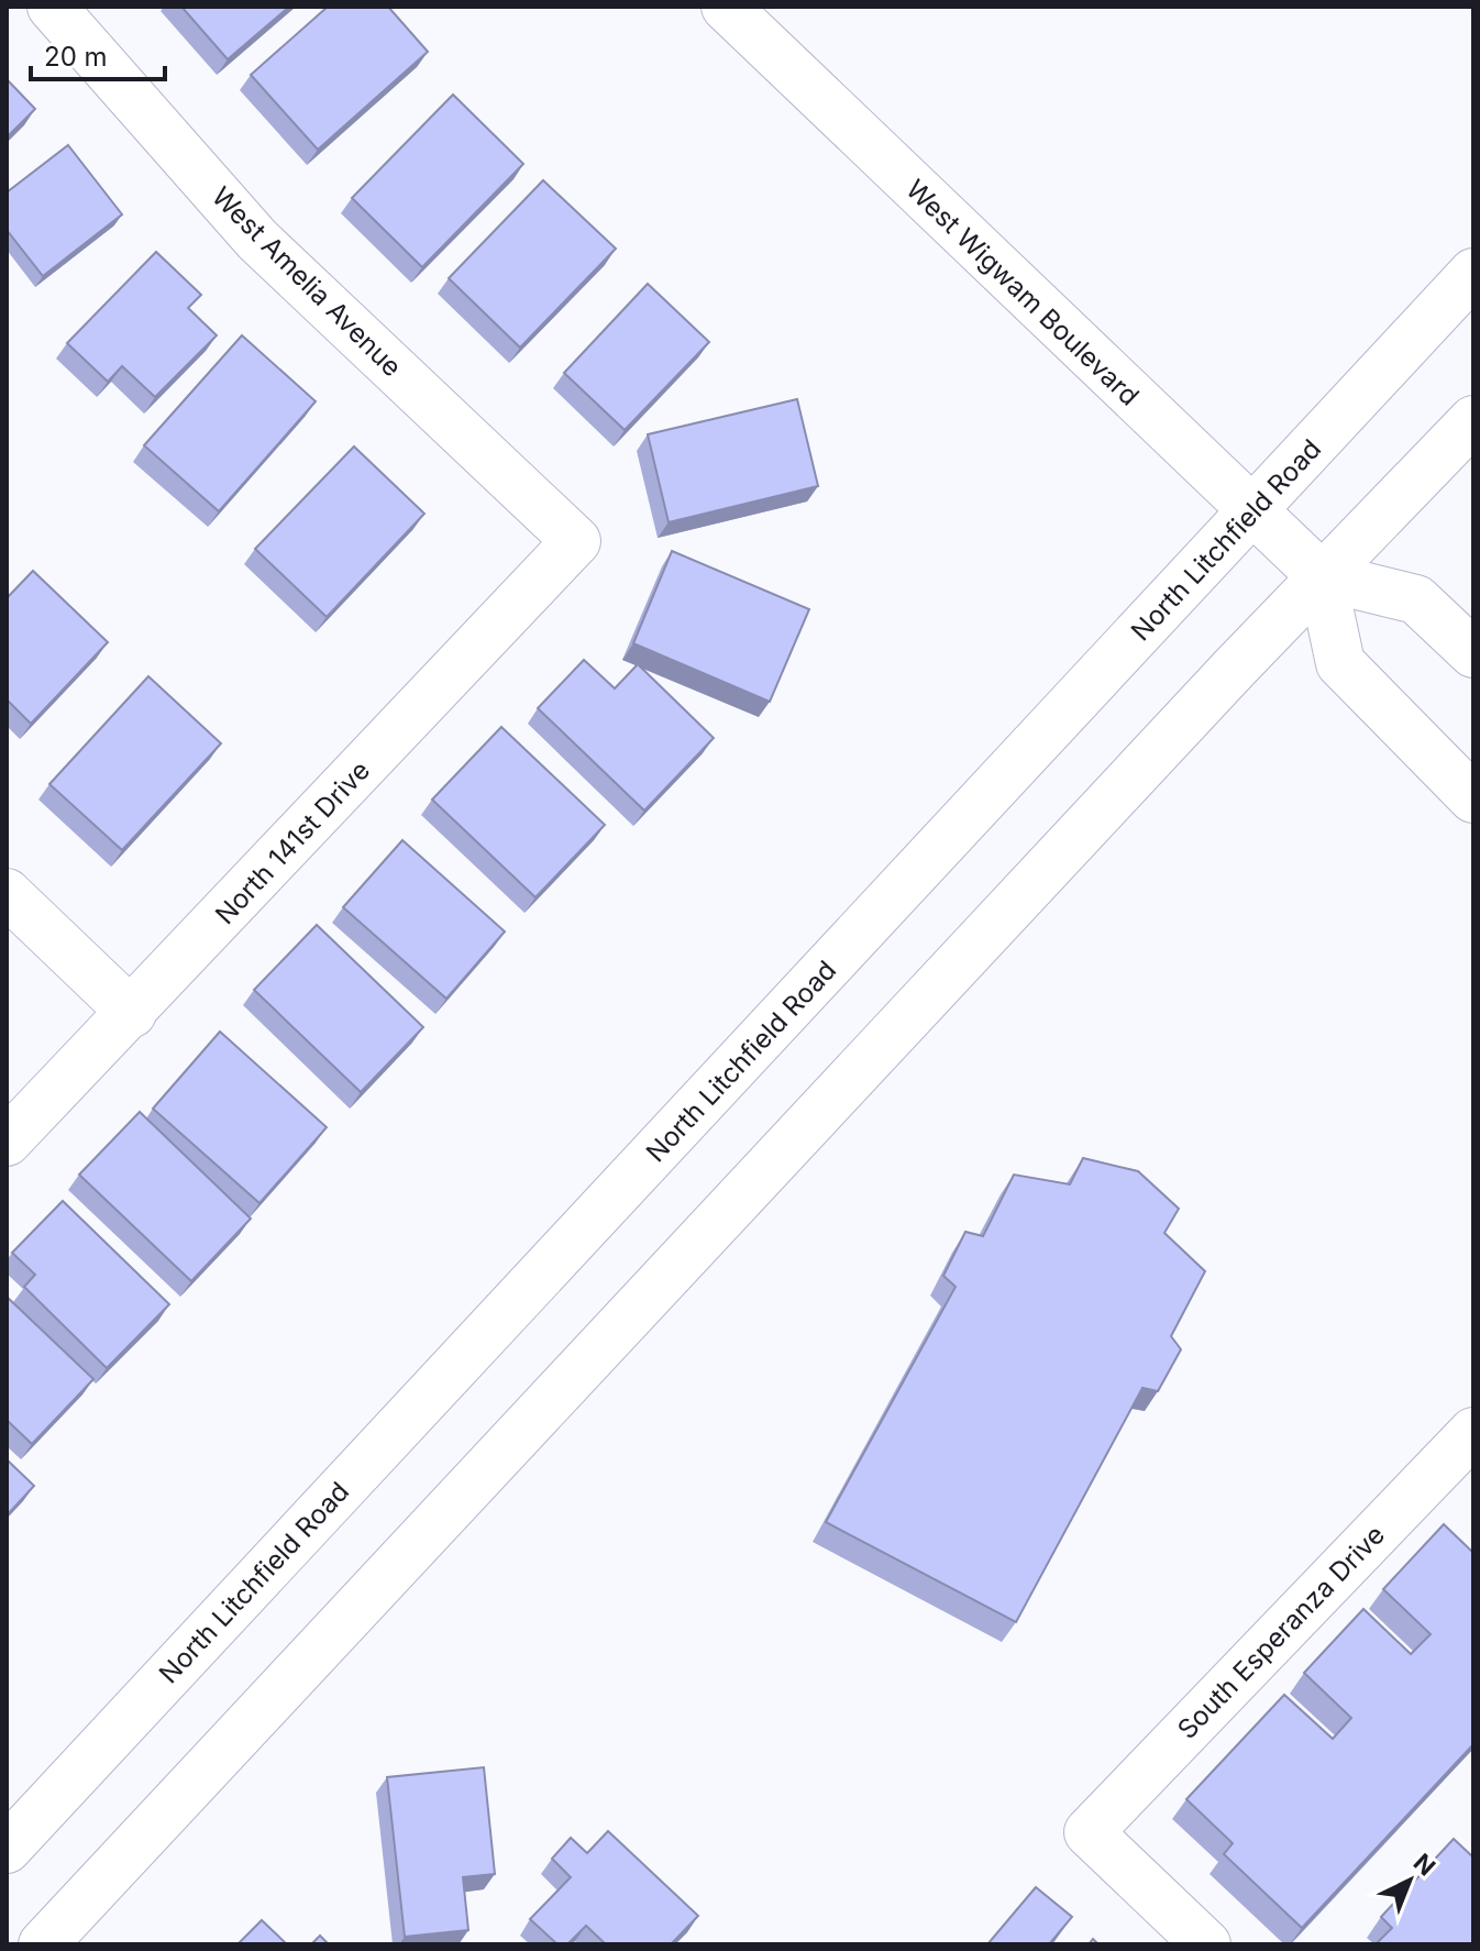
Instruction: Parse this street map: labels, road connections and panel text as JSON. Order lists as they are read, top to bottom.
{
  "streets": {
    "main road": [
      "West Amelia Avenue",
      "West Wigwam Boulevard",
      "North Litchfield Road",
      "North 141st Drive",
      "South Esperanza Drive"
    ]
  },
  "crossings": [
    ["West Amelia Avenue", "North 141st Drive"],
    ["West Wigwam Boulevard", "North Litchfield Road"]
  ],
  "scale_bar": "20 m",
  "north": "top right"
}
